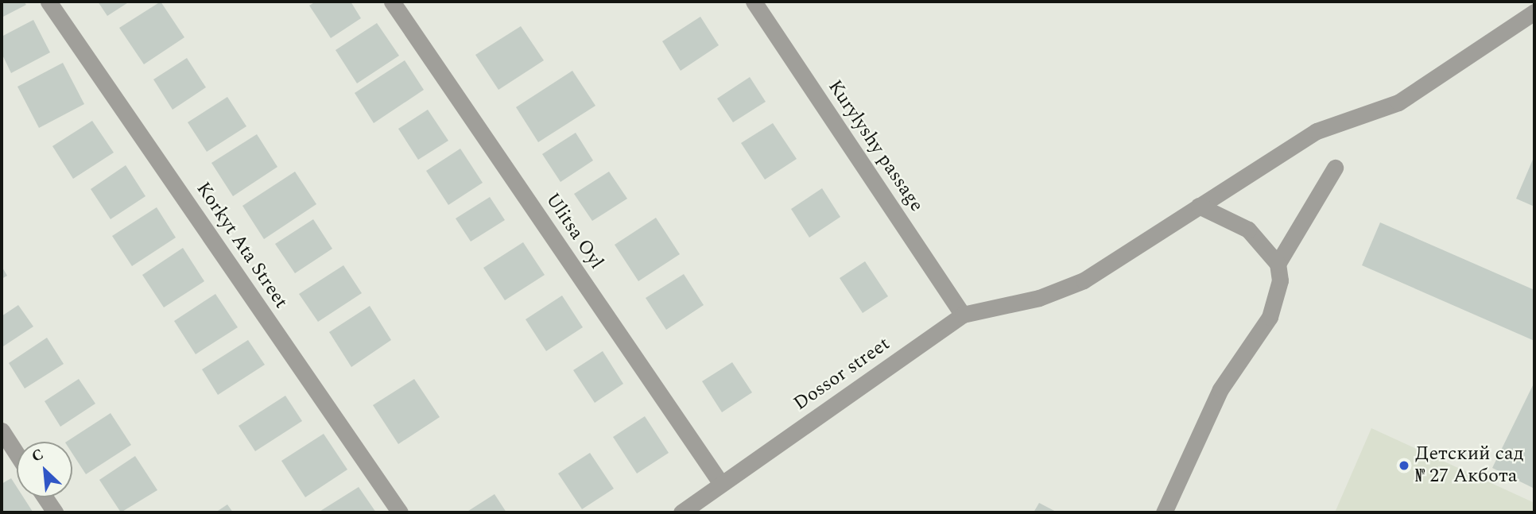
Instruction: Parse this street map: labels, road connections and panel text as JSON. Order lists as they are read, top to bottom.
{
  "streets": {
    "street": [
      "Kurylyshy passage",
      "Ulitsa Oyl",
      "Korkyt Ata Street",
      "Dossor street"
    ]
  },
  "crossings": [
    ["Kurylyshy passage", "Dossor street"],
    ["Ulitsa Oyl", "Dossor street"]
  ],
  "places": ["Детский сад № 27 Акбота"],
  "north": "top left"
}
